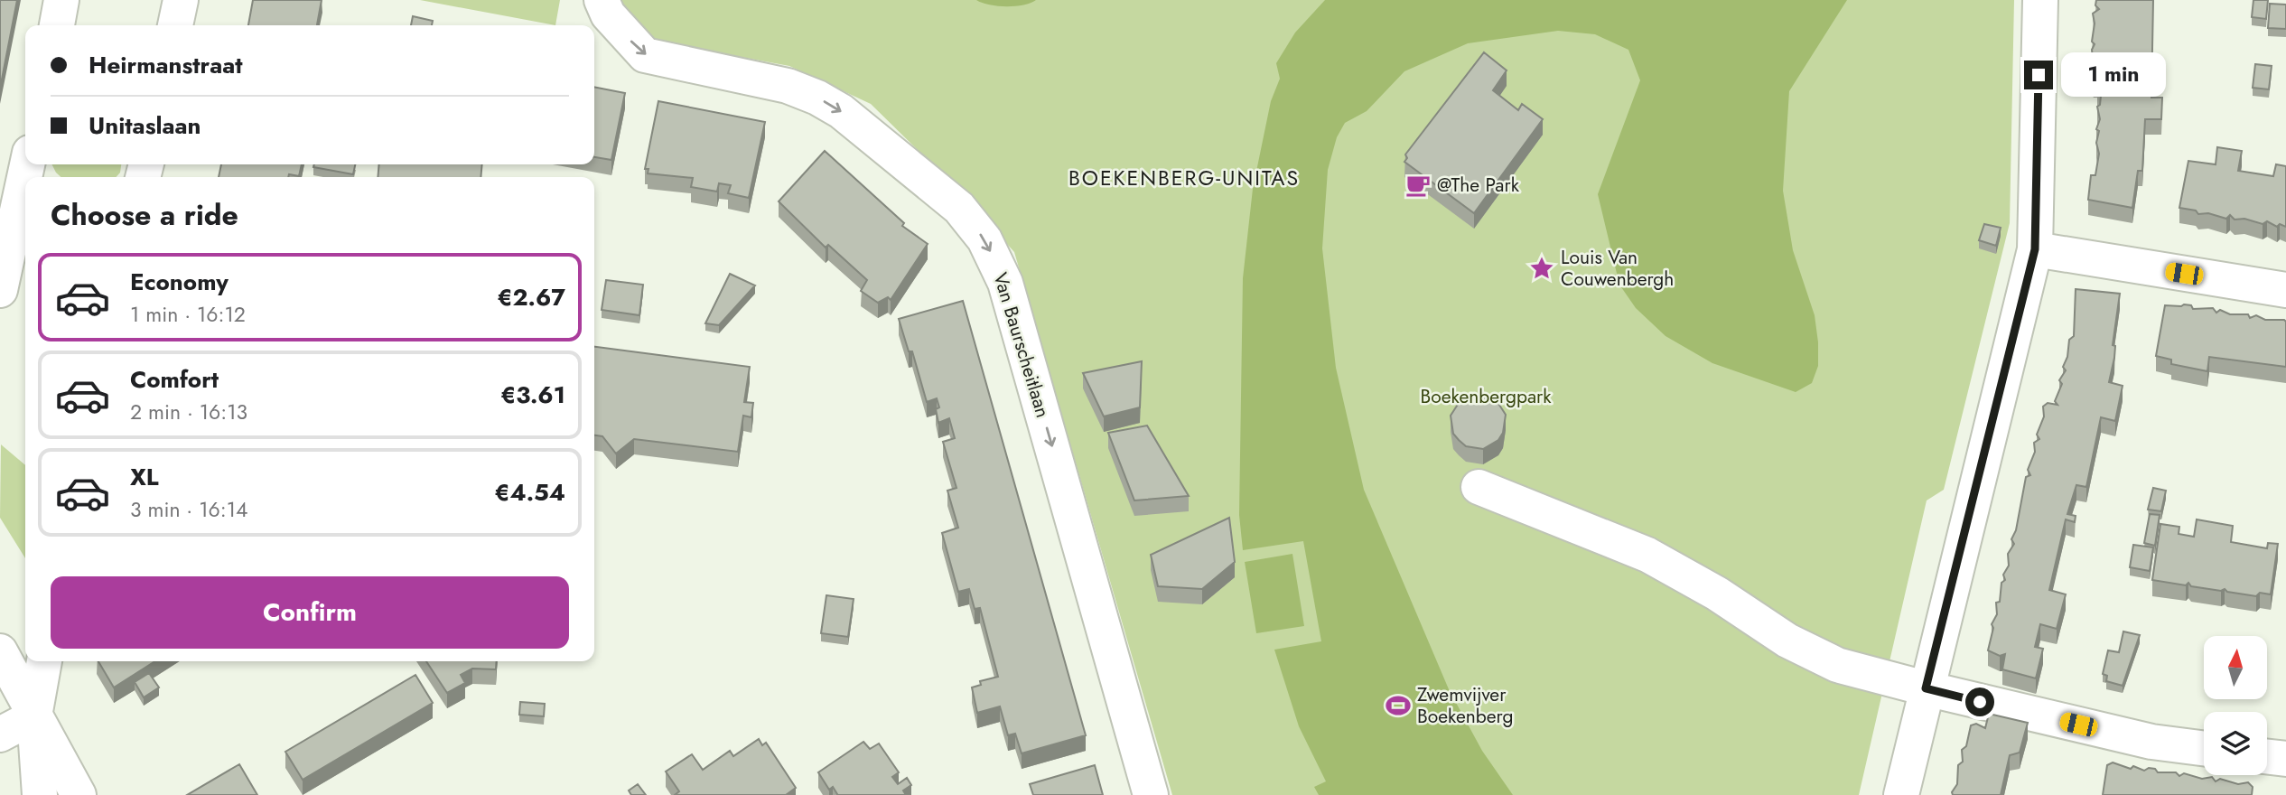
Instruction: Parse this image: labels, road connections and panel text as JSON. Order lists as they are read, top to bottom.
{
  "streets": {
    "street": ["Van Baurscheitlaan"]
  },
  "one_way": ["Van Baurscheitlaan"],
  "districts": ["BOEKENBERG-UNITAS"],
  "parks": ["Boekenbergpark"],
  "places": {
    "cafe": ["@The Park"],
    "place": ["Louis Van Couwenbergh"],
    "sports": ["Zwemvijver Boekenberg"]
  },
  "north": "top",
  "page": {
    "banner": ["Heirmanstraat", "Unitaslaan"],
    "bubble": "1 min",
    "heading": "Choose a ride",
    "list": [
      {
        "name": "Economy",
        "note": "1 min · 16:12",
        "value": "€2.67"
      },
      {
        "name": "Comfort",
        "note": "2 min · 16:13",
        "value": "€3.61"
      },
      {
        "name": "XL",
        "note": "3 min · 16:14",
        "value": "€4.54"
      }
    ],
    "buttons": "Confirm"
  }
}
